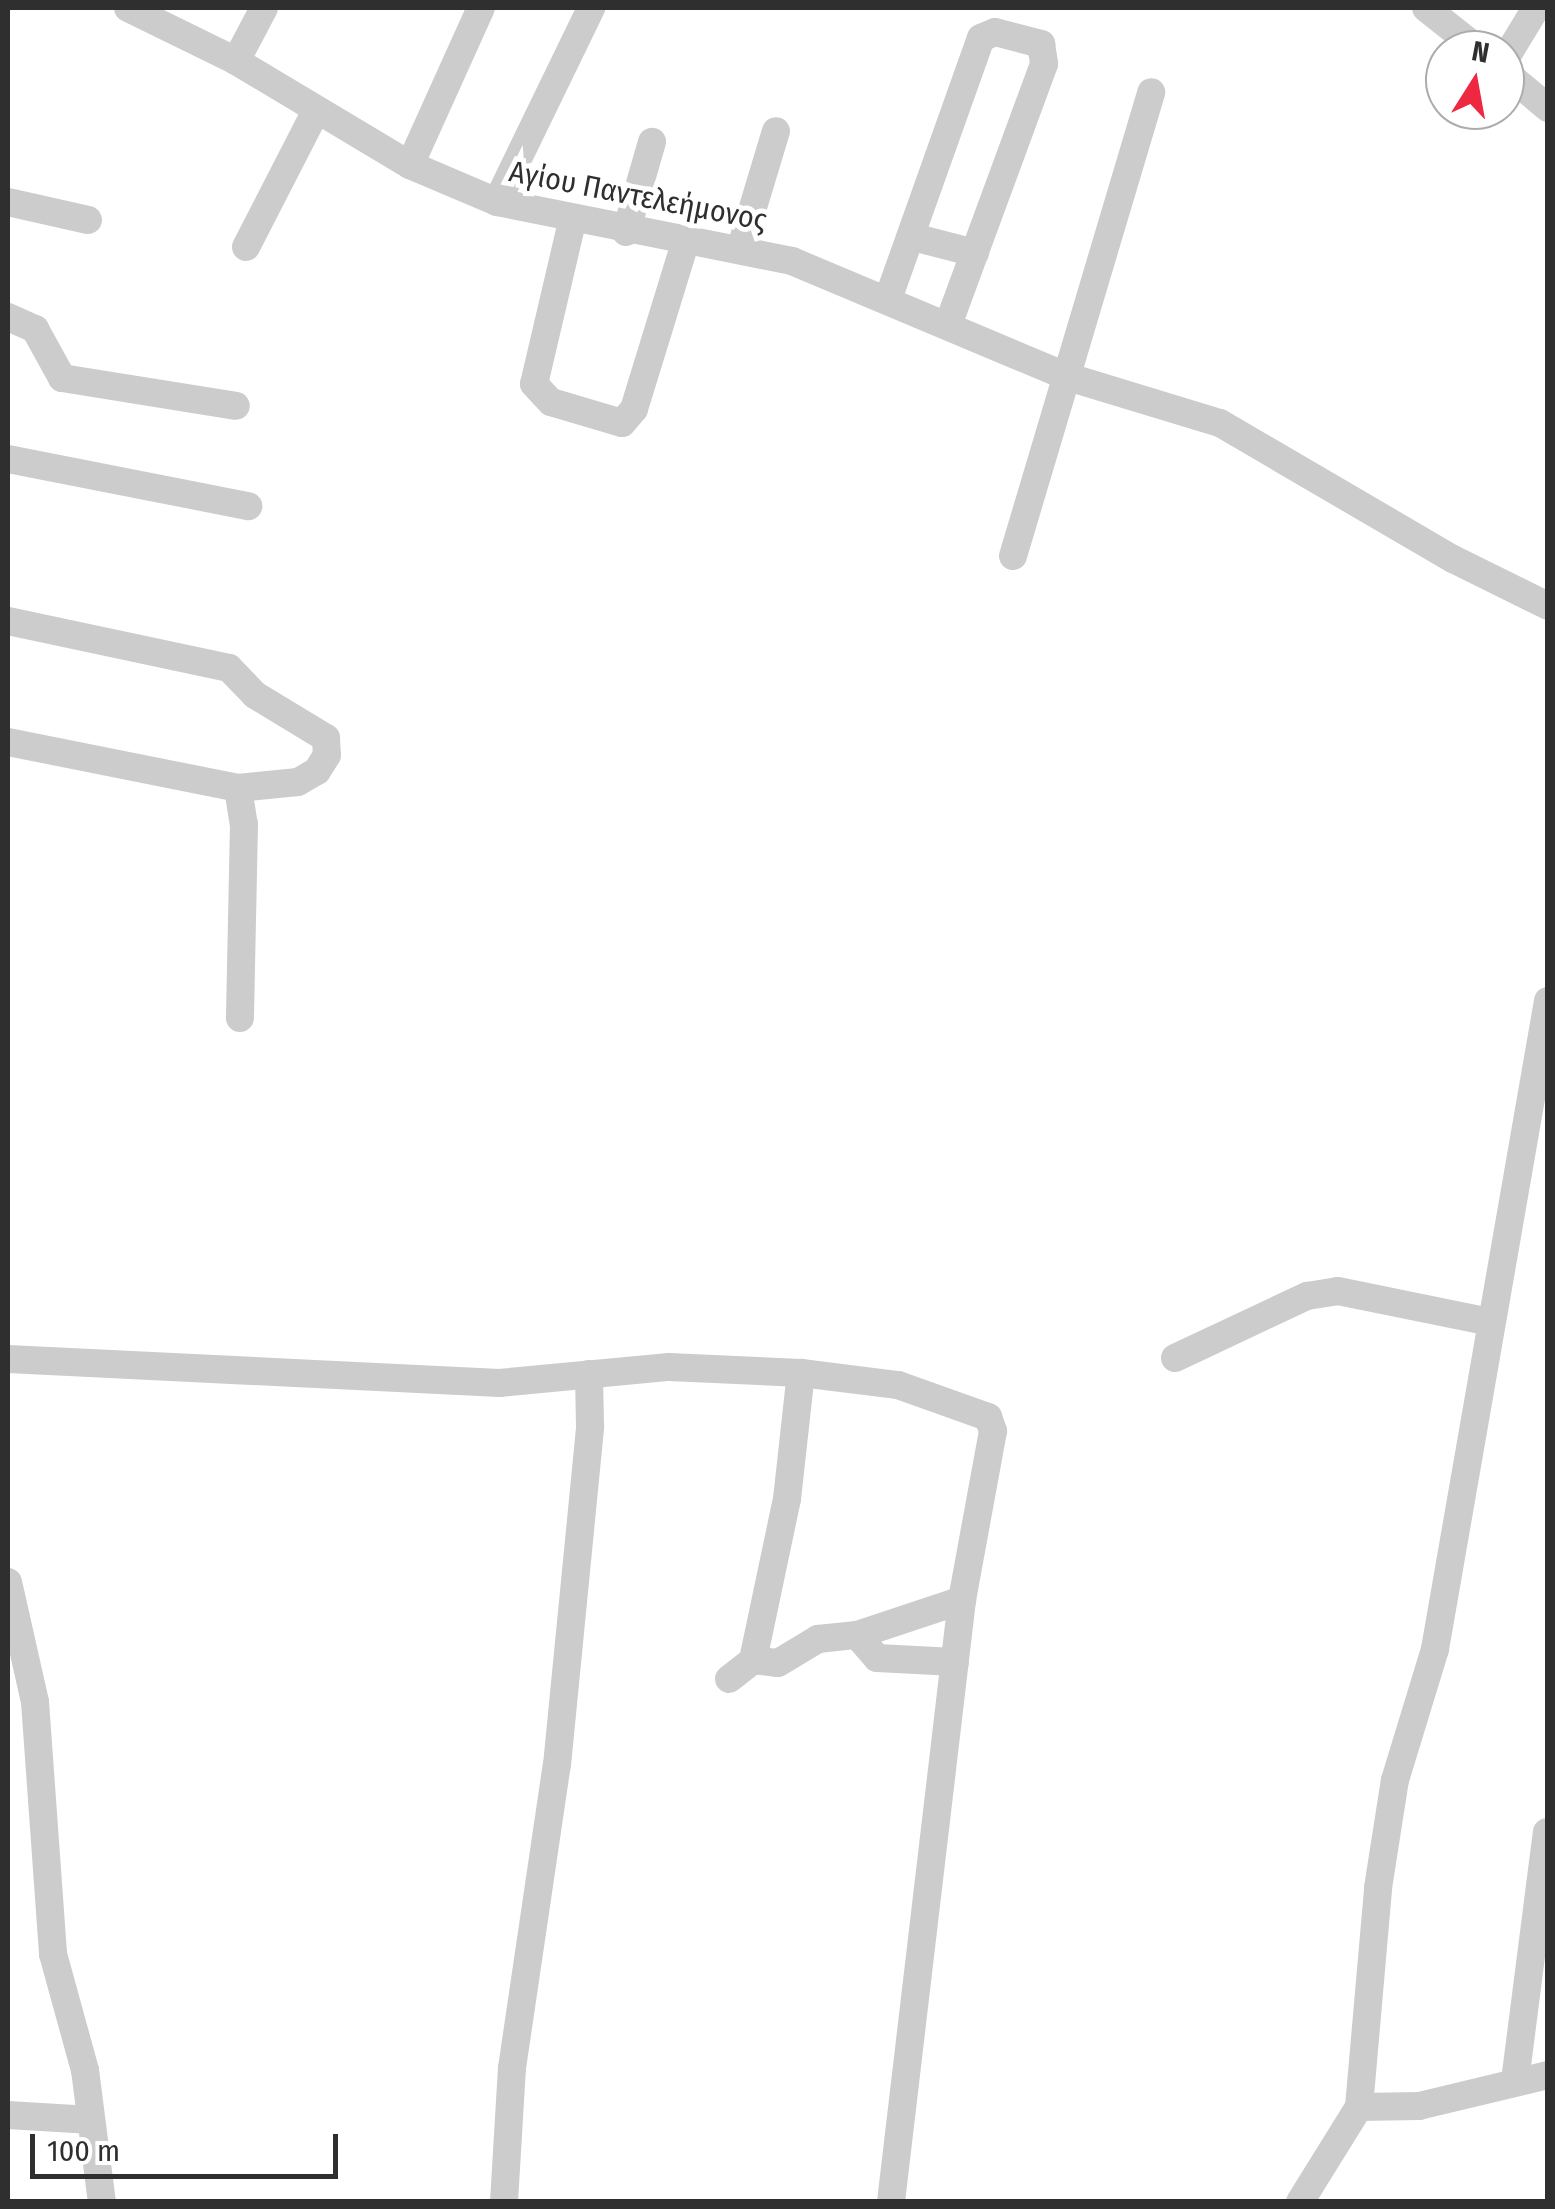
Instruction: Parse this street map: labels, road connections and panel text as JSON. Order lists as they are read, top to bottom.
{
  "streets": {
    "street": ["Αγίου Παντελεήμονος"]
  },
  "scale_bar": "100 m",
  "north": "top"
}
